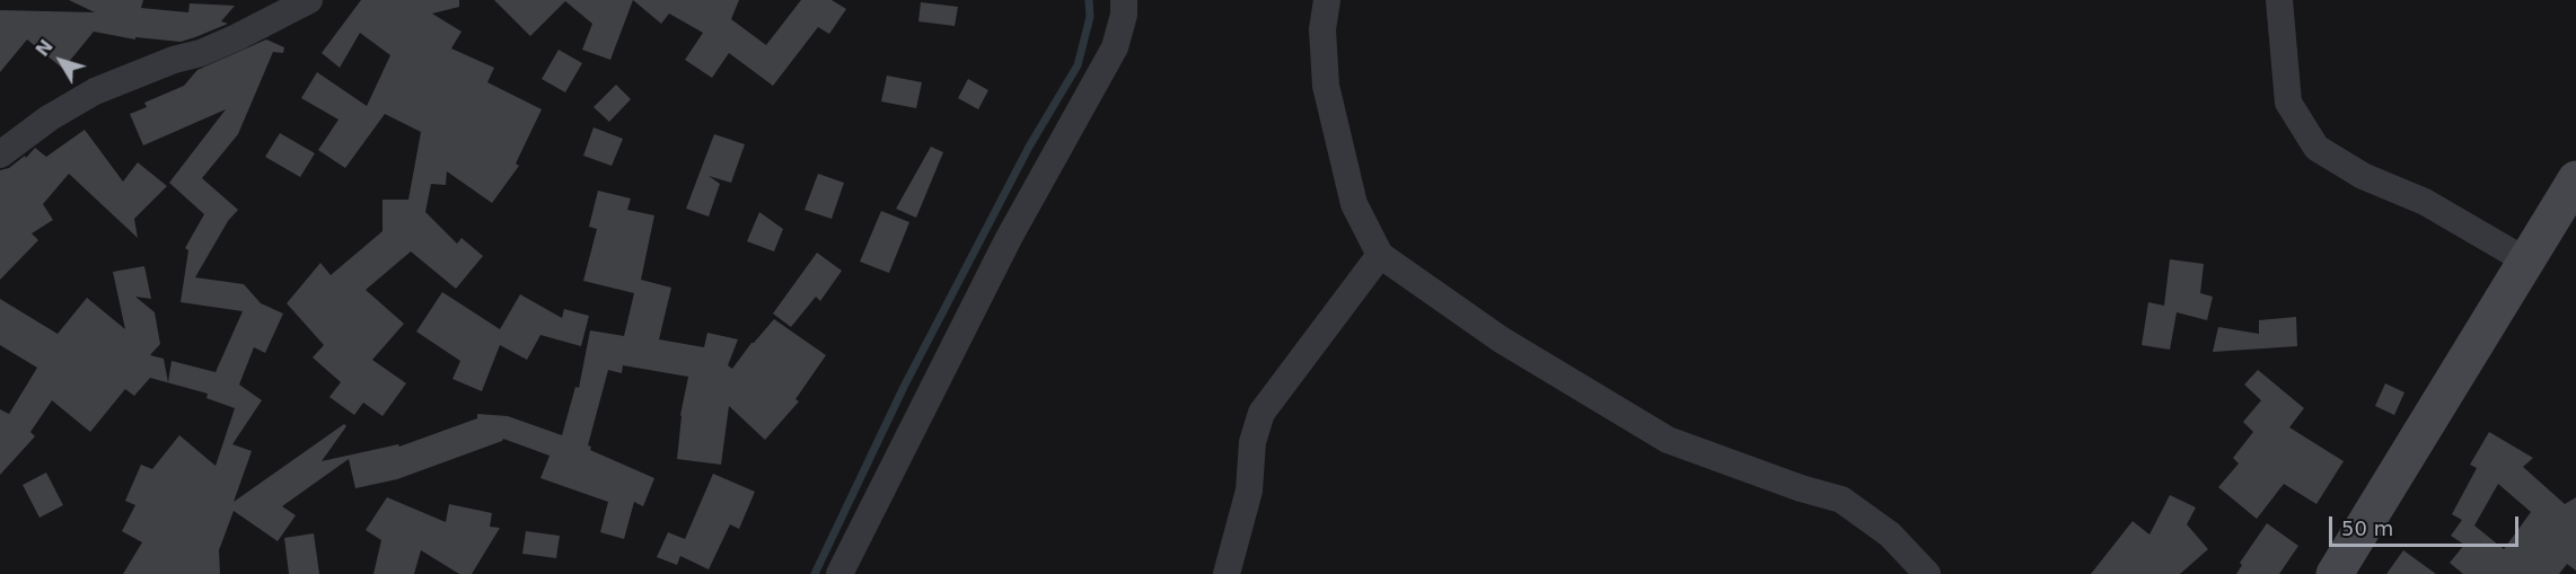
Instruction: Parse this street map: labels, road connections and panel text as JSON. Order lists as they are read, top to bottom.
{
  "scale_bar": "50 m",
  "north": "top left"
}
